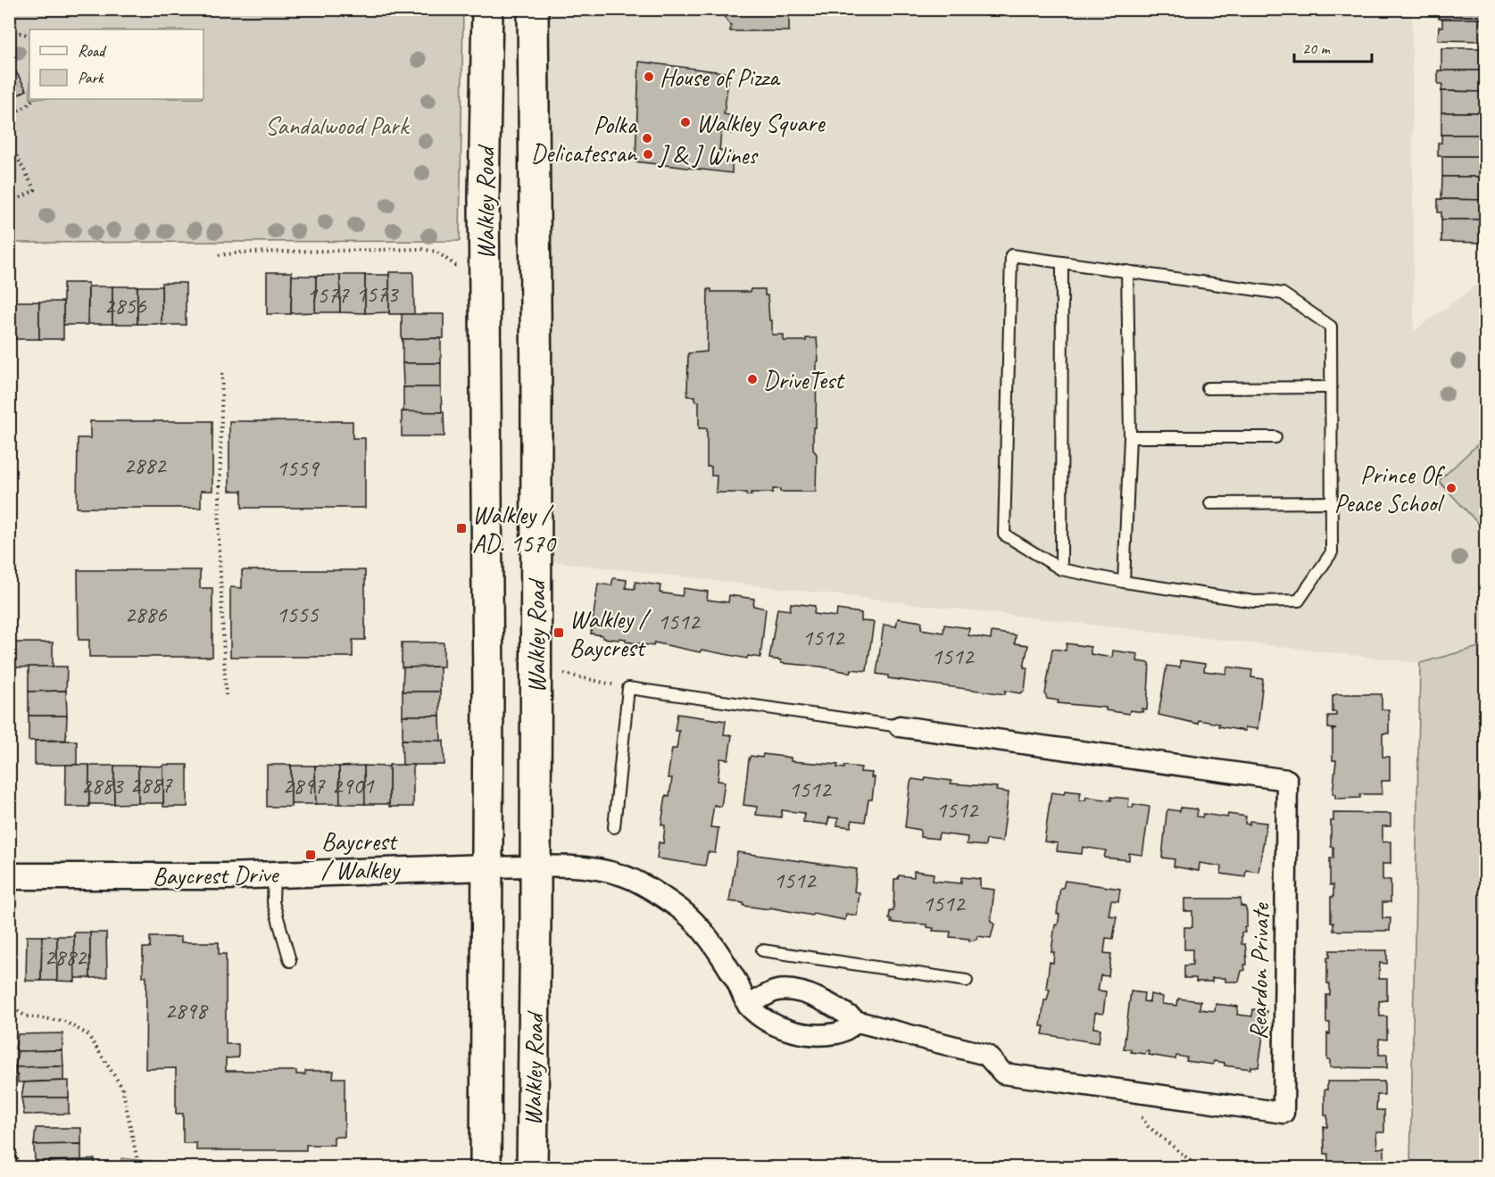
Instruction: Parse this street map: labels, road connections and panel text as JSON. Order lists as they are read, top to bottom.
{
  "streets": {
    "main road": ["Walkley Road"],
    "street": ["Baycrest Drive", "Reardon Private"]
  },
  "crossings": [
    ["Walkley Road", "Baycrest Drive"]
  ],
  "parks": ["Sandalwood Park"],
  "places": {
    "other": [
      "House of Pizza",
      "Walkley Square",
      "Polka Delicatessan",
      "J & J Wines",
      "DriveTest",
      "Prince Of Peace School"
    ],
    "transit": ["Walkley / AD. 1570", "Walkley / Baycrest", "Baycrest / Walkley"]
  },
  "house_numbers": [
    "1573",
    "1577",
    "2856",
    "2882",
    "1559",
    "2886",
    "1555",
    "1512",
    "1512",
    "1512",
    "2887",
    "2883",
    "2897",
    "2901",
    "1512",
    "1512",
    "1512",
    "1512",
    "2882",
    "2898"
  ],
  "legend": ["Road", "Park"],
  "scale_bar": "20 m"
}
